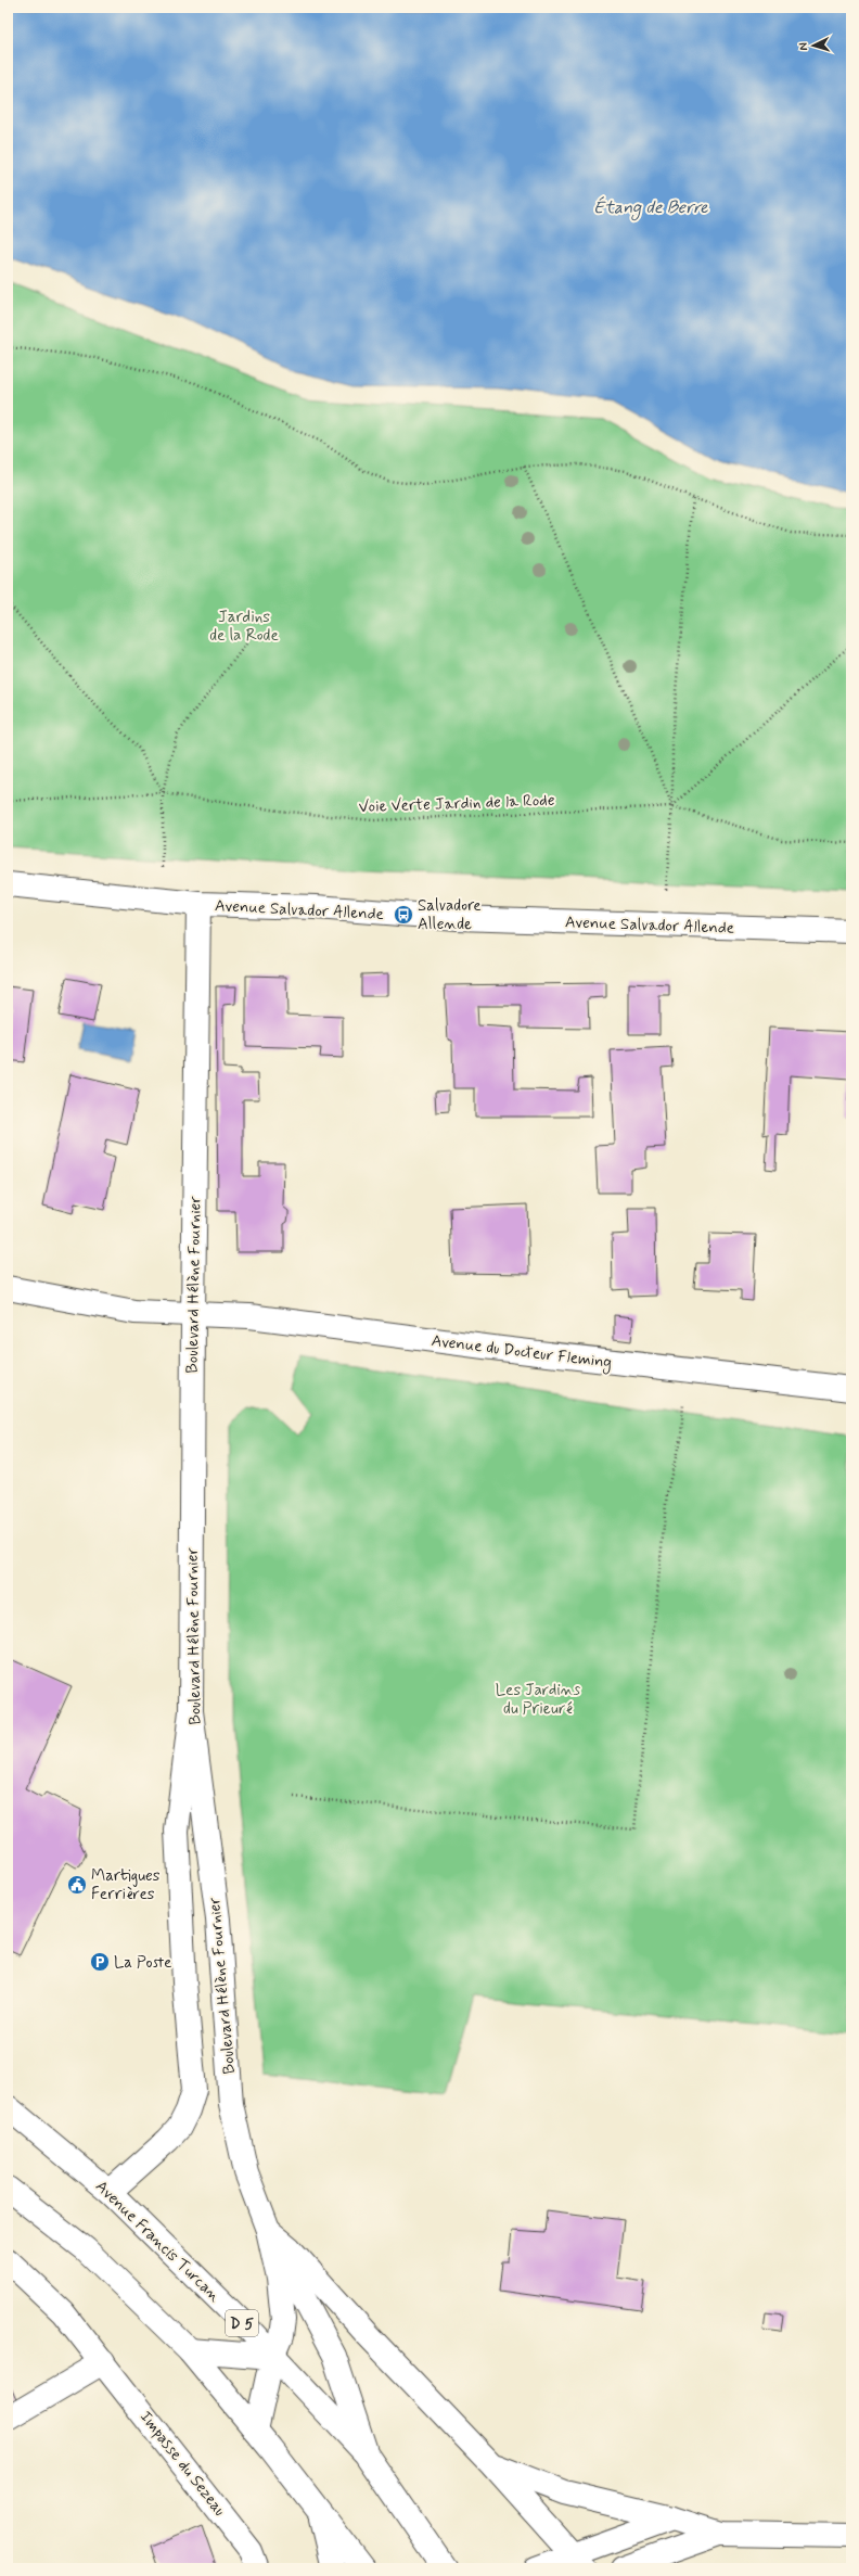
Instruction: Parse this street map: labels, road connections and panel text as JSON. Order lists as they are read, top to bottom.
{
  "streets": {
    "main road": [
      "Avenue Salvador Allende",
      "Boulevard Hélène Fournier",
      "Avenue du Docteur Fleming",
      "Avenue Francis Turcan",
      "D 5",
      "Impasse du Sezeau"
    ],
    "path": ["Voie Verte Jardin de la Rode"]
  },
  "crossings": [
    ["Avenue Salvador Allende", "Boulevard Hélène Fournier"],
    ["Boulevard Hélène Fournier", "Avenue du Docteur Fleming"],
    ["Boulevard Hélène Fournier", "Avenue Francis Turcan"]
  ],
  "water": ["Étang de Berre"],
  "parks": ["Jardins de la Rode", "Les Jardins du Prieuré"],
  "places": {
    "bus stop": ["Salvadore Allende"],
    "public building": ["Martigues Ferrières"],
    "parking": ["La Poste"]
  },
  "north": "left"
}
